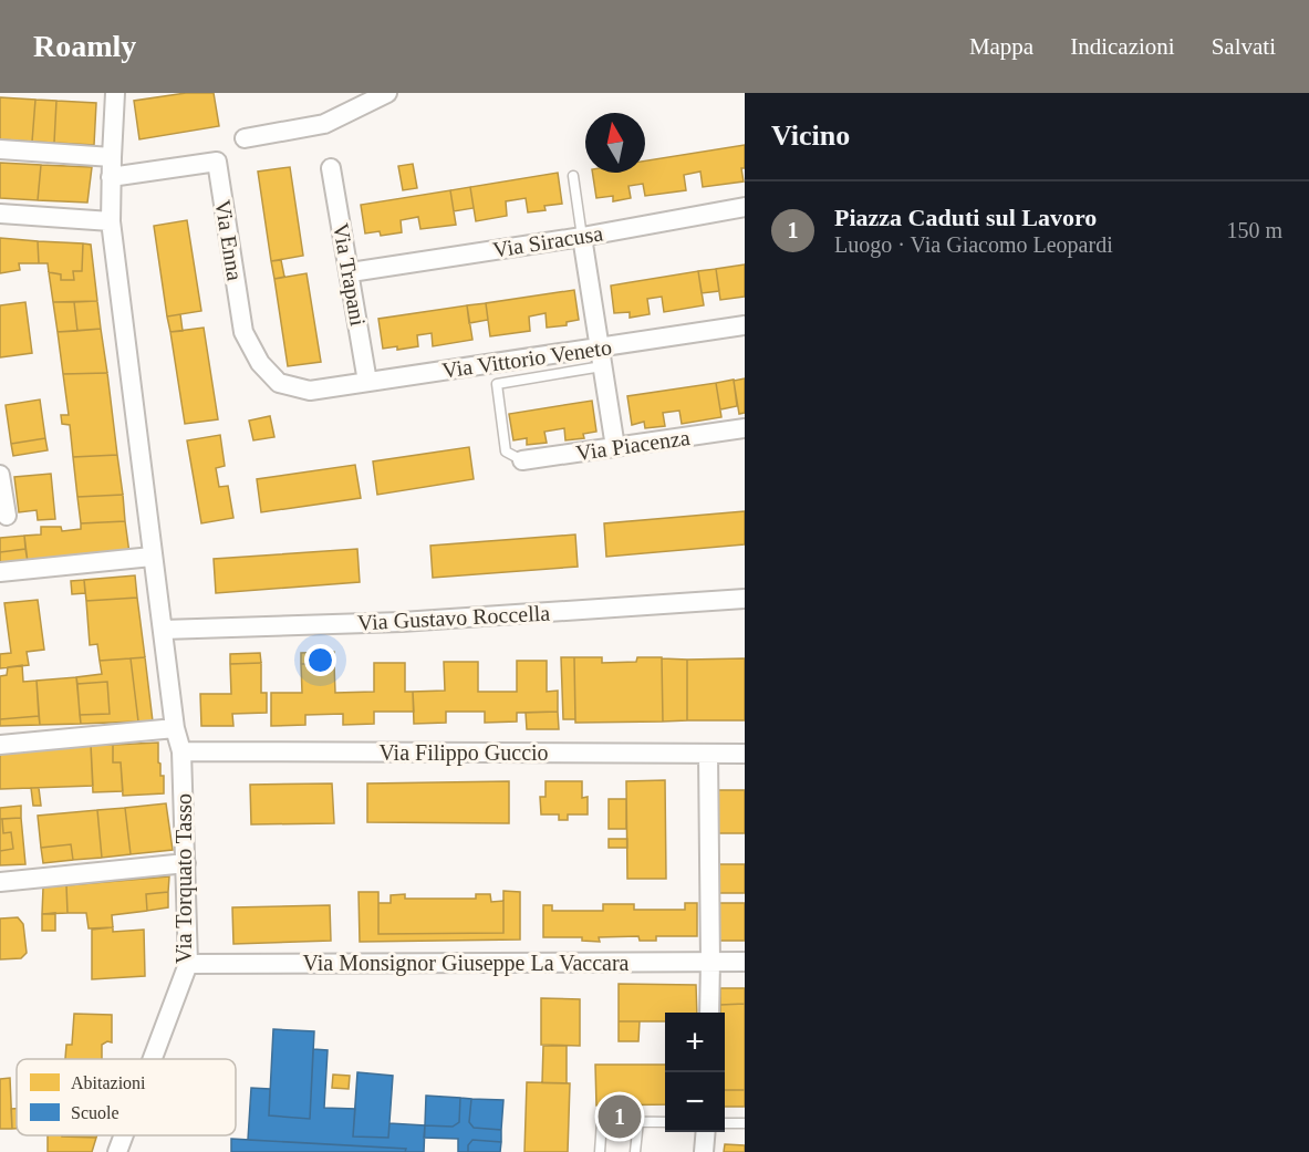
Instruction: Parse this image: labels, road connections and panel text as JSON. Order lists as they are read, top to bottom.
{
  "streets": {
    "street": [
      "Via Enna",
      "Via Siracusa",
      "Via Trapani",
      "Via Vittorio Veneto",
      "Via Piacenza",
      "Via Gustavo Roccella",
      "Via Filippo Guccio",
      "Via Torquato Tasso",
      "Via Monsignor Giuseppe La Vaccara"
    ]
  },
  "crossings": [
    ["Via Enna", "Via Vittorio Veneto"],
    ["Via Enna", "Via Torquato Tasso"],
    ["Via Siracusa", "Via Trapani"],
    ["Via Trapani", "Via Vittorio Veneto"],
    ["Via Gustavo Roccella", "Via Torquato Tasso"],
    ["Via Filippo Guccio", "Via Torquato Tasso"],
    ["Via Torquato Tasso", "Via Monsignor Giuseppe La Vaccara"]
  ],
  "legend": ["Abitazioni", "Scuole"],
  "north": "top",
  "page": {
    "header": "Roamly",
    "nav": ["Mappa", "Indicazioni", "Salvati"],
    "heading": "Vicino",
    "list": [
      {
        "mark": "1",
        "name": "Piazza Caduti sul Lavoro",
        "note": "Luogo · Via Giacomo Leopardi",
        "value": "150 m"
      }
    ],
    "map_buttons": ["+", "−"],
    "pins": "1"
  }
}
